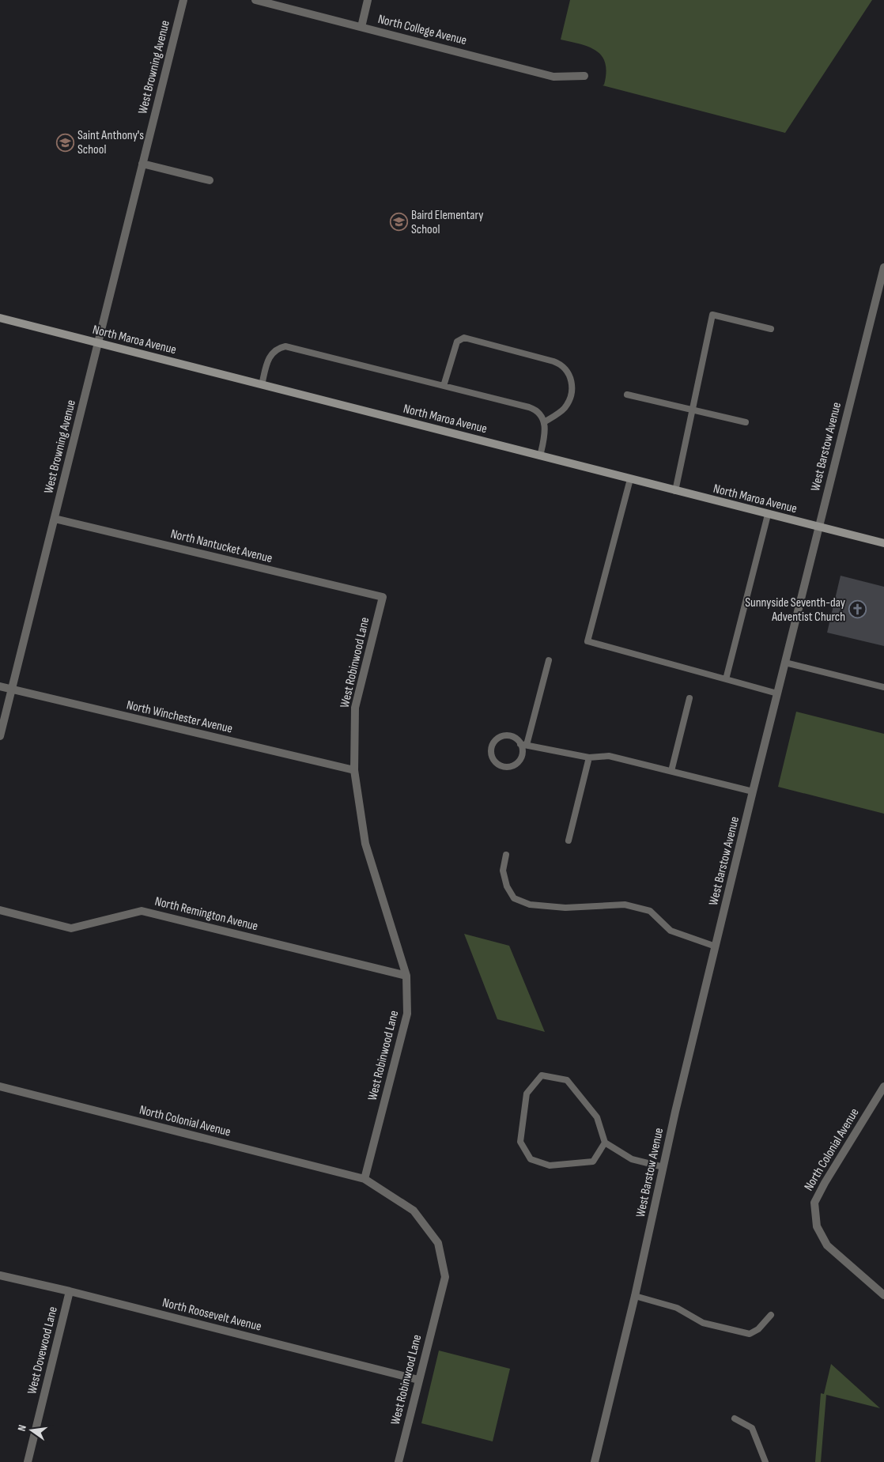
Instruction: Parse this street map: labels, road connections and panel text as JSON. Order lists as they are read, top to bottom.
{
  "streets": {
    "main road": ["North Maroa Avenue"],
    "street": [
      "North College Avenue",
      "West Browning Avenue",
      "West Barstow Avenue",
      "North Nantucket Avenue",
      "West Robinwood Lane",
      "North Winchester Avenue",
      "North Remington Avenue",
      "North Colonial Avenue",
      "North Roosevelt Avenue",
      "West Dovewood Lane"
    ]
  },
  "crossings": [
    ["West Browning Avenue", "North Maroa Avenue"],
    ["West Browning Avenue", "North Nantucket Avenue"],
    ["West Browning Avenue", "North Winchester Avenue"],
    ["North Maroa Avenue", "West Barstow Avenue"],
    ["North Nantucket Avenue", "West Robinwood Lane"],
    ["West Robinwood Lane", "North Winchester Avenue"],
    ["West Robinwood Lane", "North Remington Avenue"],
    ["West Robinwood Lane", "North Colonial Avenue"],
    ["West Robinwood Lane", "North Roosevelt Avenue"],
    ["North Roosevelt Avenue", "West Dovewood Lane"]
  ],
  "places": {
    "school or university": ["Saint Anthony's School", "Baird Elementary School"],
    "church": ["Sunnyside Seventh-day Adventist Church"]
  },
  "north": "left"
}
